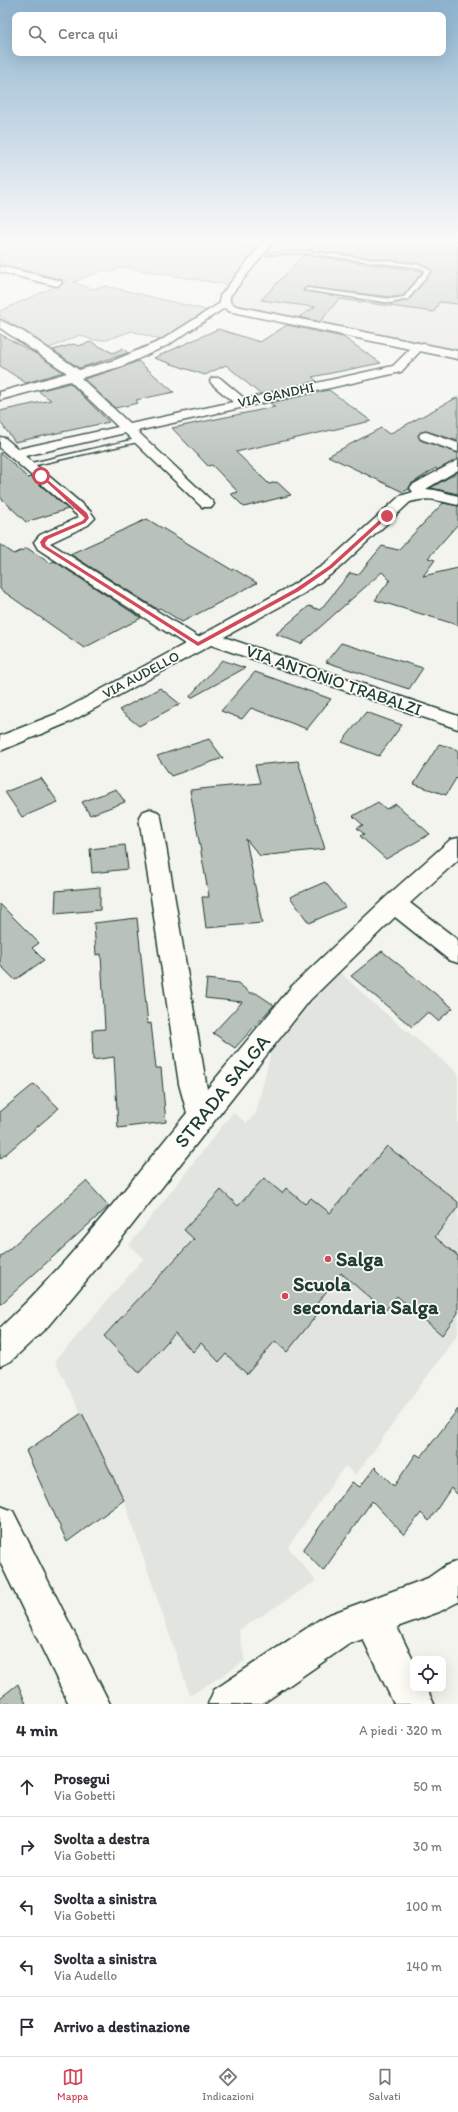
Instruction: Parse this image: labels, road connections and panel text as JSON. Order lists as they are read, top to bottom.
{
  "streets": {
    "street": [
      "VIA GANDHI",
      "VIA AUDELLO",
      "VIA ANTONIO TRABALZI",
      "STRADA SALGA"
    ]
  },
  "crossings": [
    ["VIA AUDELLO", "VIA ANTONIO TRABALZI"]
  ],
  "places": ["Salga", "Scuola secondaria Salga"],
  "page": {
    "search": "Cerca qui",
    "heading": ["4 min", "A piedi · 320 m"],
    "list": [
      ["Prosegui", "Via Gobetti", "50 m"],
      ["Svolta a destra", "Via Gobetti", "30 m"],
      ["Svolta a sinistra", "Via Gobetti", "100 m"],
      ["Svolta a sinistra", "Via Audello", "140 m"],
      "Arrivo a destinazione"
    ],
    "nav": ["Mappa", "Indicazioni", "Salvati"]
  }
}
